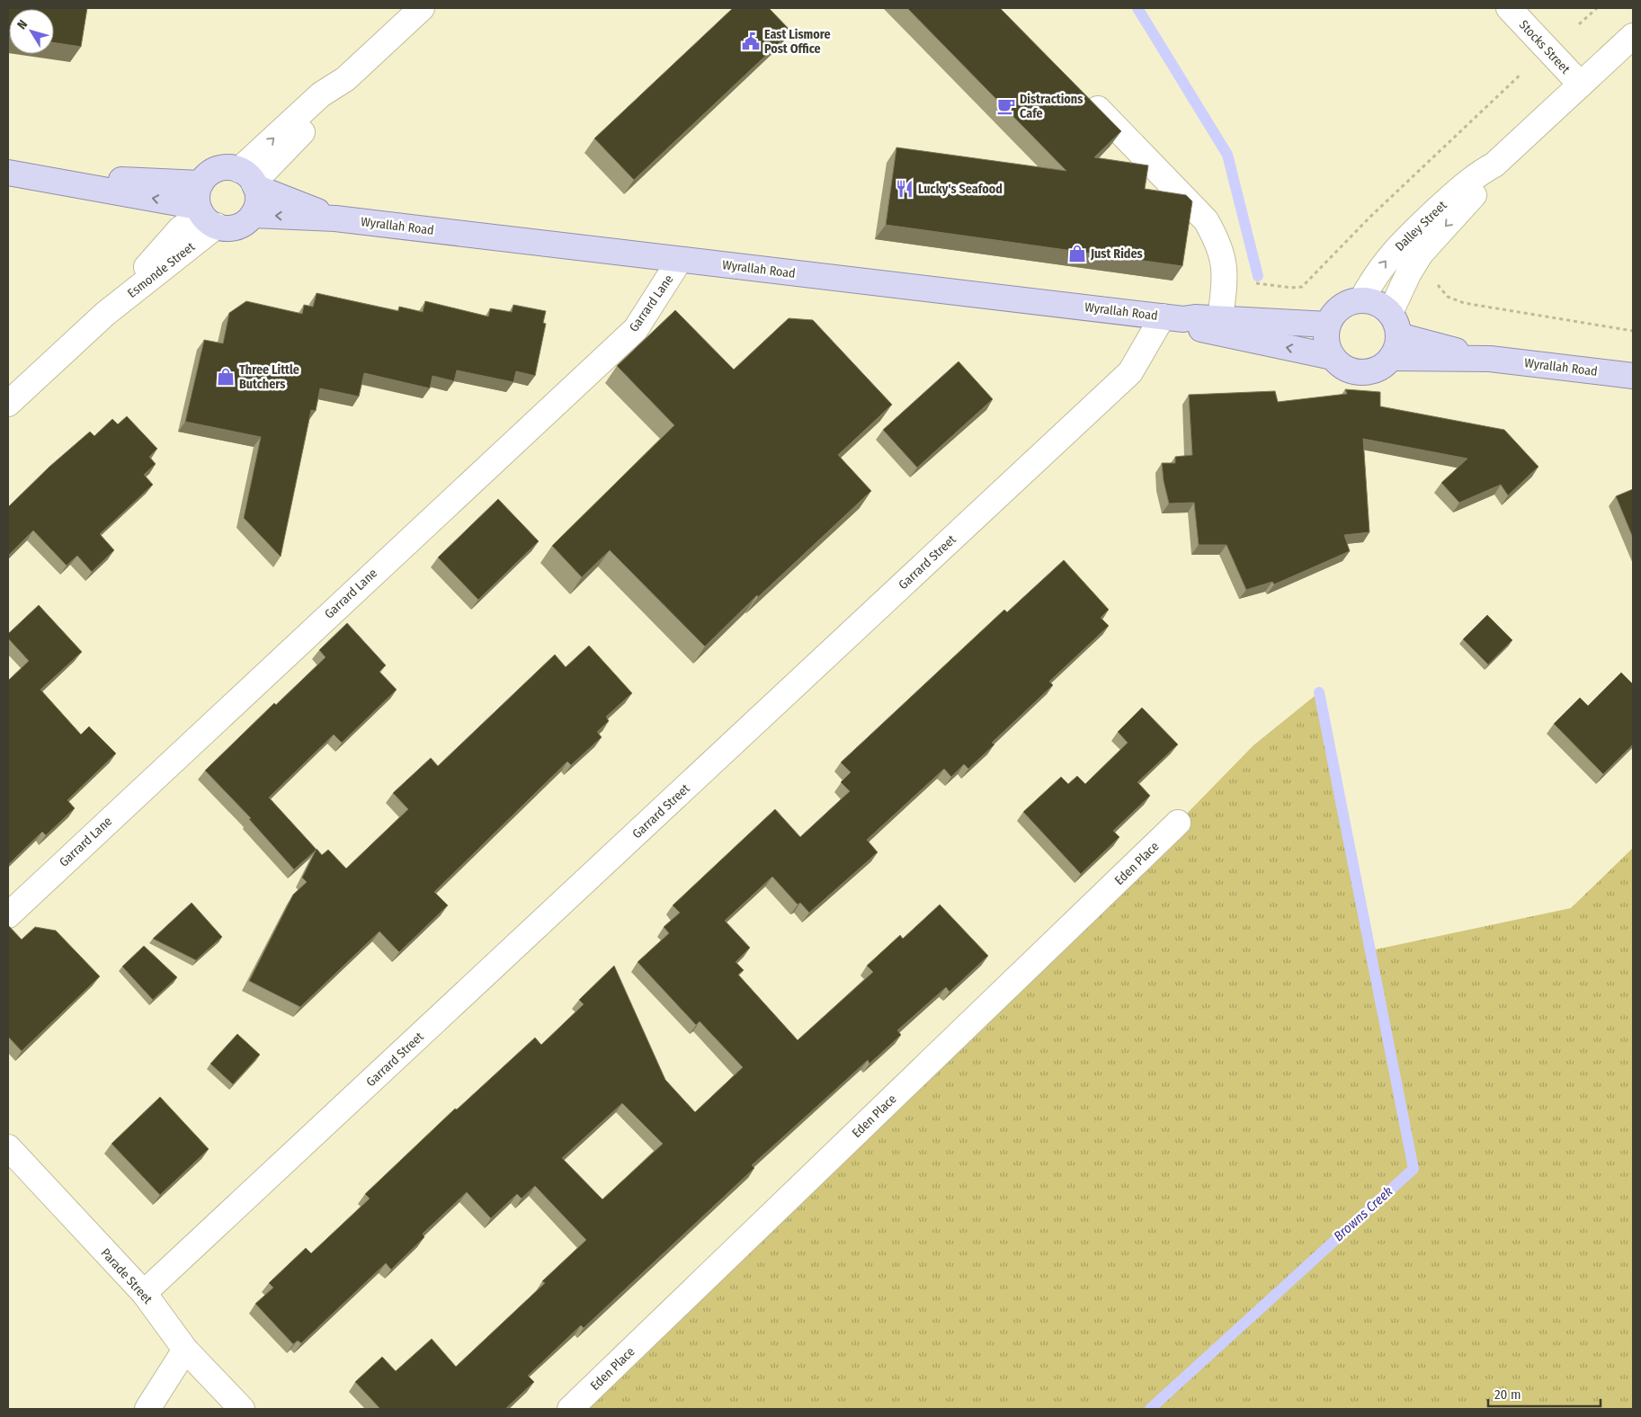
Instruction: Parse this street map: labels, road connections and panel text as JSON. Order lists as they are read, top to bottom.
{
  "streets": {
    "main road": ["Wyrallah Road"],
    "street": [
      "Stocks Street",
      "Dalley Street",
      "Esmonde Street",
      "Garrard Lane",
      "Garrard Street",
      "Eden Place",
      "Parade Street"
    ]
  },
  "crossings": [
    ["Stocks Street", "Dalley Street"],
    ["Wyrallah Road", "Dalley Street"],
    ["Wyrallah Road", "Esmonde Street"],
    ["Wyrallah Road", "Garrard Lane"],
    ["Wyrallah Road", "Garrard Street"],
    ["Garrard Street", "Parade Street"]
  ],
  "water": ["Browns Creek"],
  "places": {
    "public building": ["East Lismore Post Office"],
    "cafe": ["Distractions Cafe"],
    "restaurant": ["Lucky's Seafood"],
    "shop": ["Just Rides", "Three Little Butchers"]
  },
  "scale_bar": "20 m",
  "north": "top left"
}
